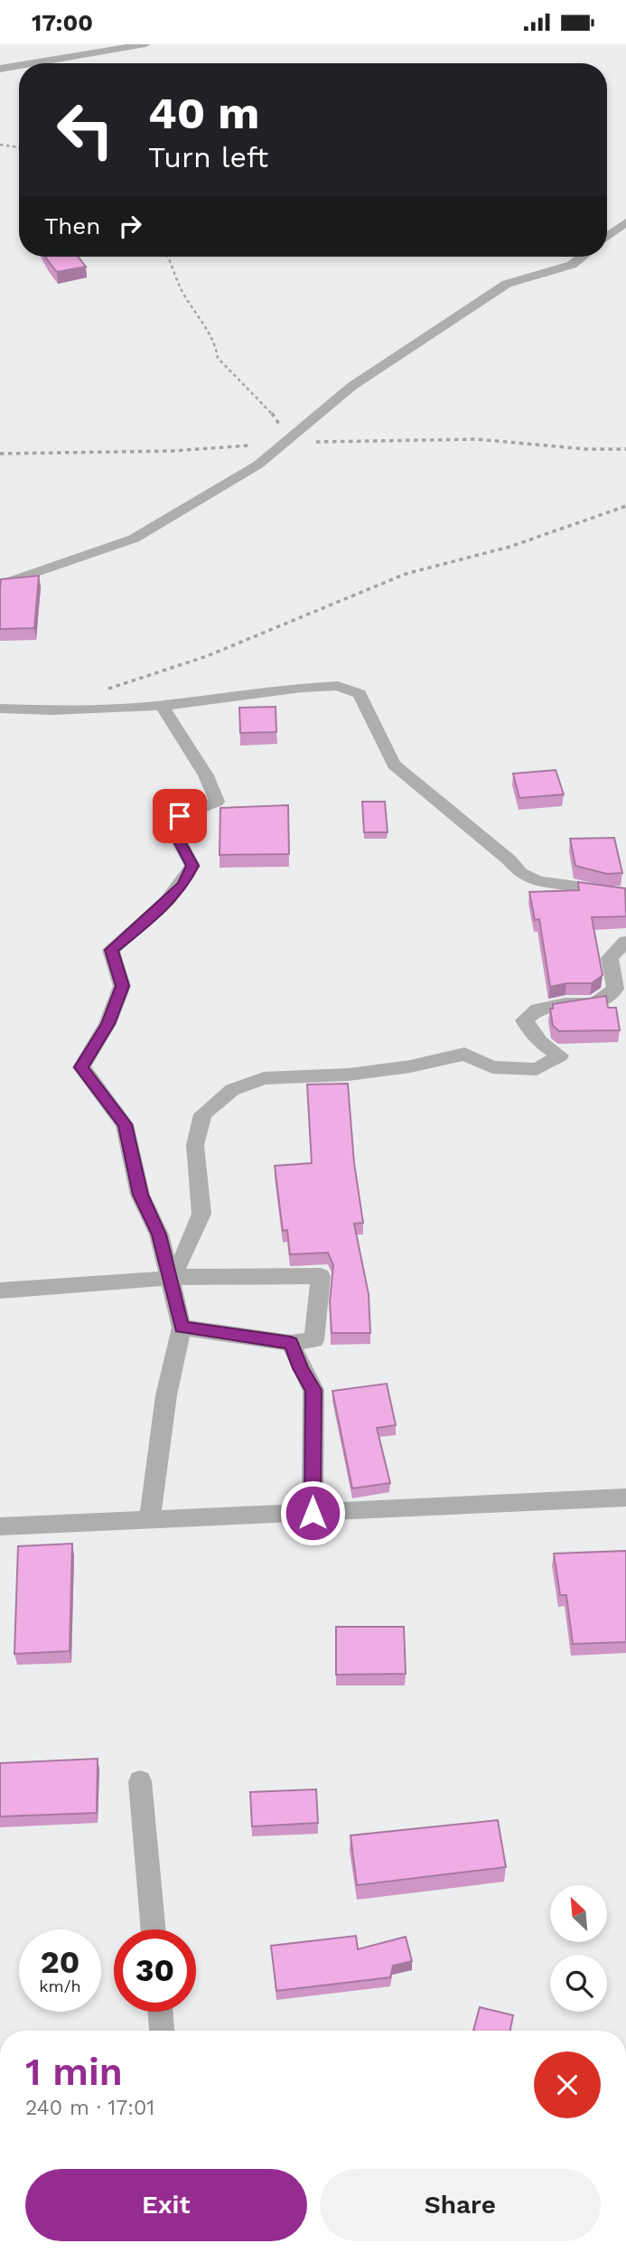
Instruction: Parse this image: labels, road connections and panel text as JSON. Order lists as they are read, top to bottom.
{
  "north": "top left",
  "page": {
    "status": "17:00",
    "turn": ["40 m", "Turn left"],
    "then": "Then",
    "speed": "20 km/h",
    "limit": "30",
    "heading": ["1 min", "240 m · 17:01"],
    "buttons": ["Exit", "Share"]
  }
}
